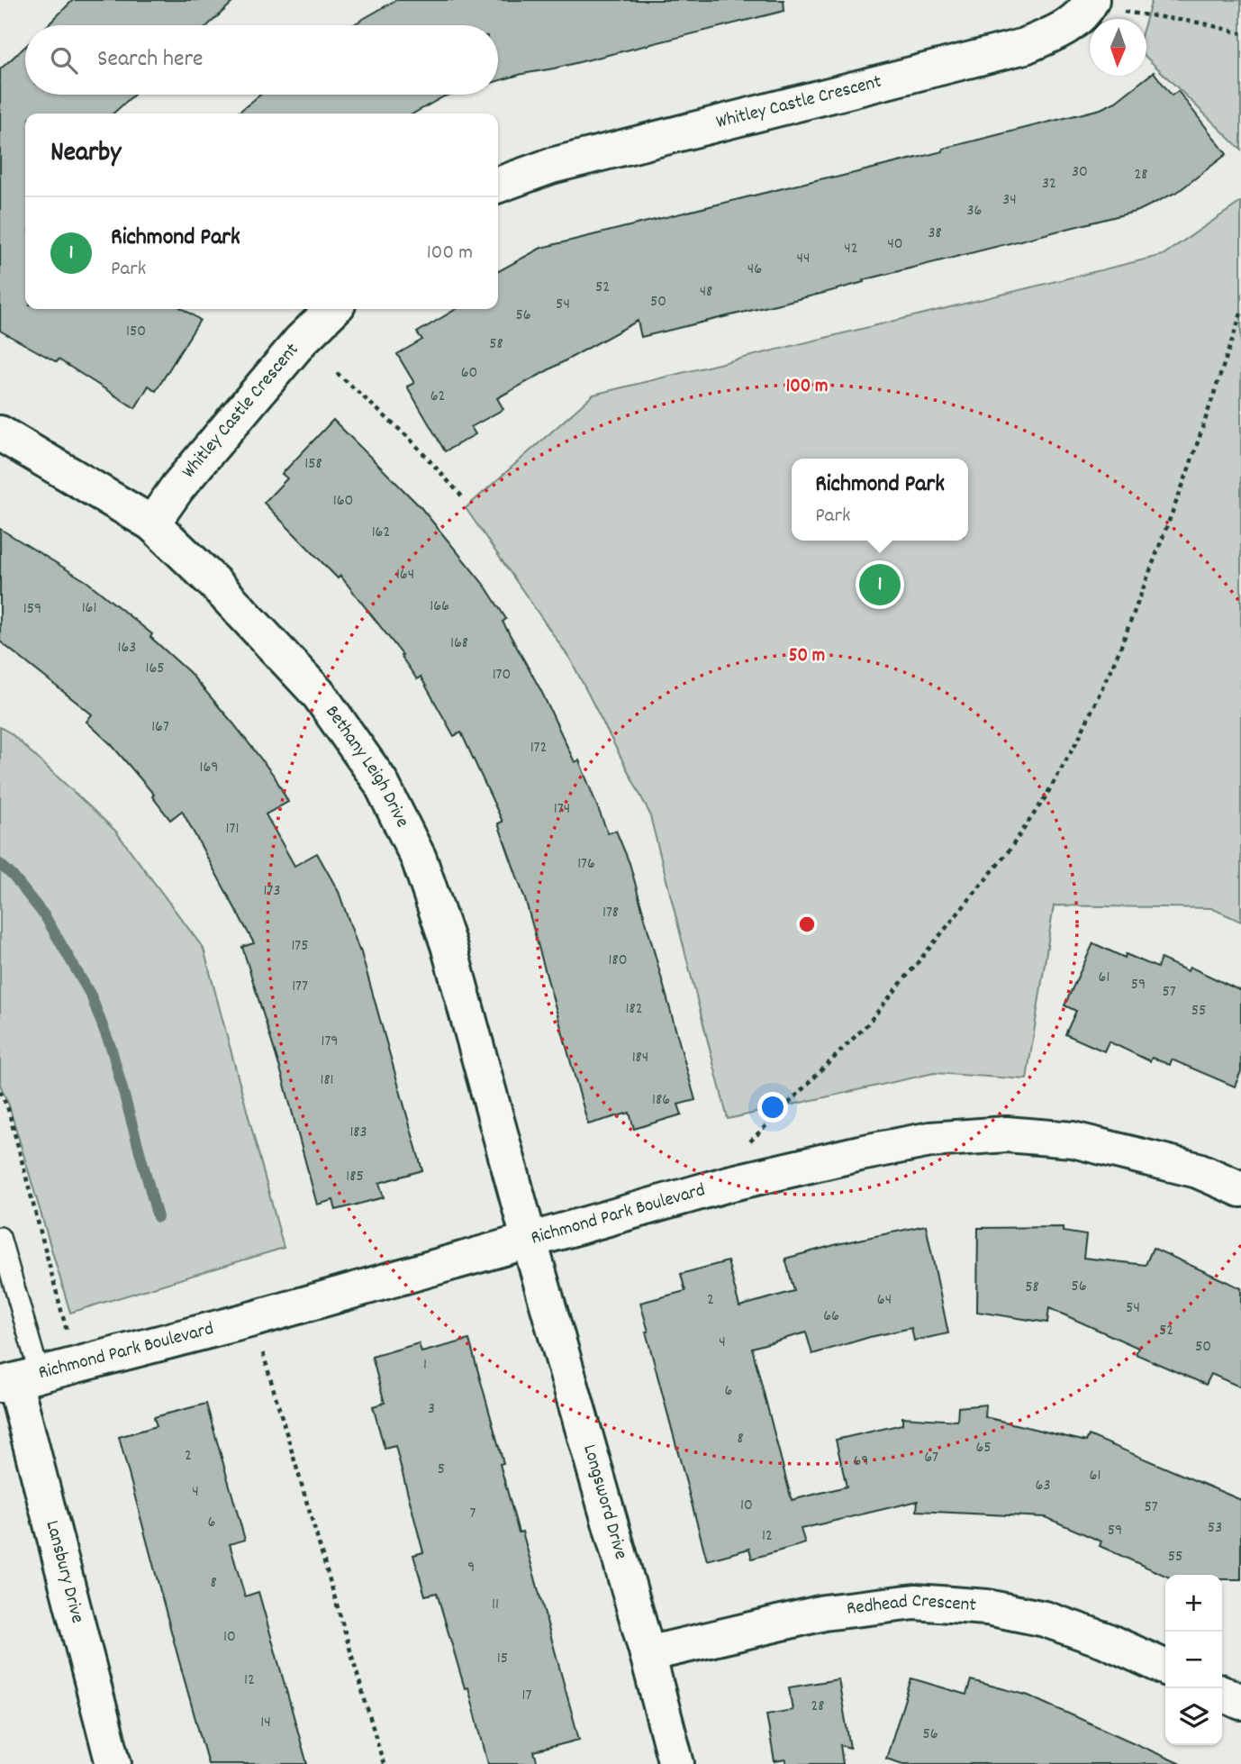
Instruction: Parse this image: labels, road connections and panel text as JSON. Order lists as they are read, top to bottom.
{
  "streets": {
    "street": [
      "Whitley Castle Crescent",
      "Bethany Leigh Drive",
      "Richmond Park Boulevard",
      "Longsword Drive",
      "Lansbury Drive",
      "Redhead Crescent"
    ]
  },
  "crossings": [
    ["Whitley Castle Crescent", "Bethany Leigh Drive"],
    ["Bethany Leigh Drive", "Richmond Park Boulevard"],
    ["Bethany Leigh Drive", "Longsword Drive"],
    ["Richmond Park Boulevard", "Longsword Drive"],
    ["Richmond Park Boulevard", "Lansbury Drive"],
    ["Longsword Drive", "Redhead Crescent"]
  ],
  "house_numbers": [
    "30",
    "28",
    "32",
    "34",
    "36",
    "38",
    "40",
    "42",
    "44",
    "46",
    "52",
    "48",
    "50",
    "54",
    "56",
    "150",
    "58",
    "60",
    "62",
    "158",
    "160",
    "162",
    "164",
    "166",
    "161",
    "159",
    "168",
    "163",
    "165",
    "170",
    "167",
    "172",
    "169",
    "174",
    "171",
    "176",
    "173",
    "178",
    "175",
    "180",
    "61",
    "59",
    "177",
    "57",
    "182",
    "55",
    "179",
    "184",
    "181",
    "186",
    "183",
    "185",
    "56",
    "58",
    "2",
    "64",
    "54",
    "66",
    "52",
    "4",
    "50",
    "1",
    "6",
    "3",
    "8",
    "65",
    "2",
    "67",
    "69",
    "5",
    "61",
    "63",
    "4",
    "10",
    "57",
    "7",
    "6",
    "53",
    "59",
    "12",
    "55",
    "9",
    "8",
    "11",
    "10",
    "15",
    "12",
    "17",
    "28",
    "14",
    "56"
  ],
  "north": "bottom",
  "page": {
    "search": "Search here",
    "heading": "Nearby",
    "list": [
      {
        "mark": "1",
        "name": "Richmond Park",
        "note": "Park",
        "value": "100 m"
      }
    ],
    "popup": ["Richmond Park", "Park"],
    "pins": "1",
    "map_buttons": ["+", "−"]
  },
  "rings": ["100 m", "50 m"]
}
